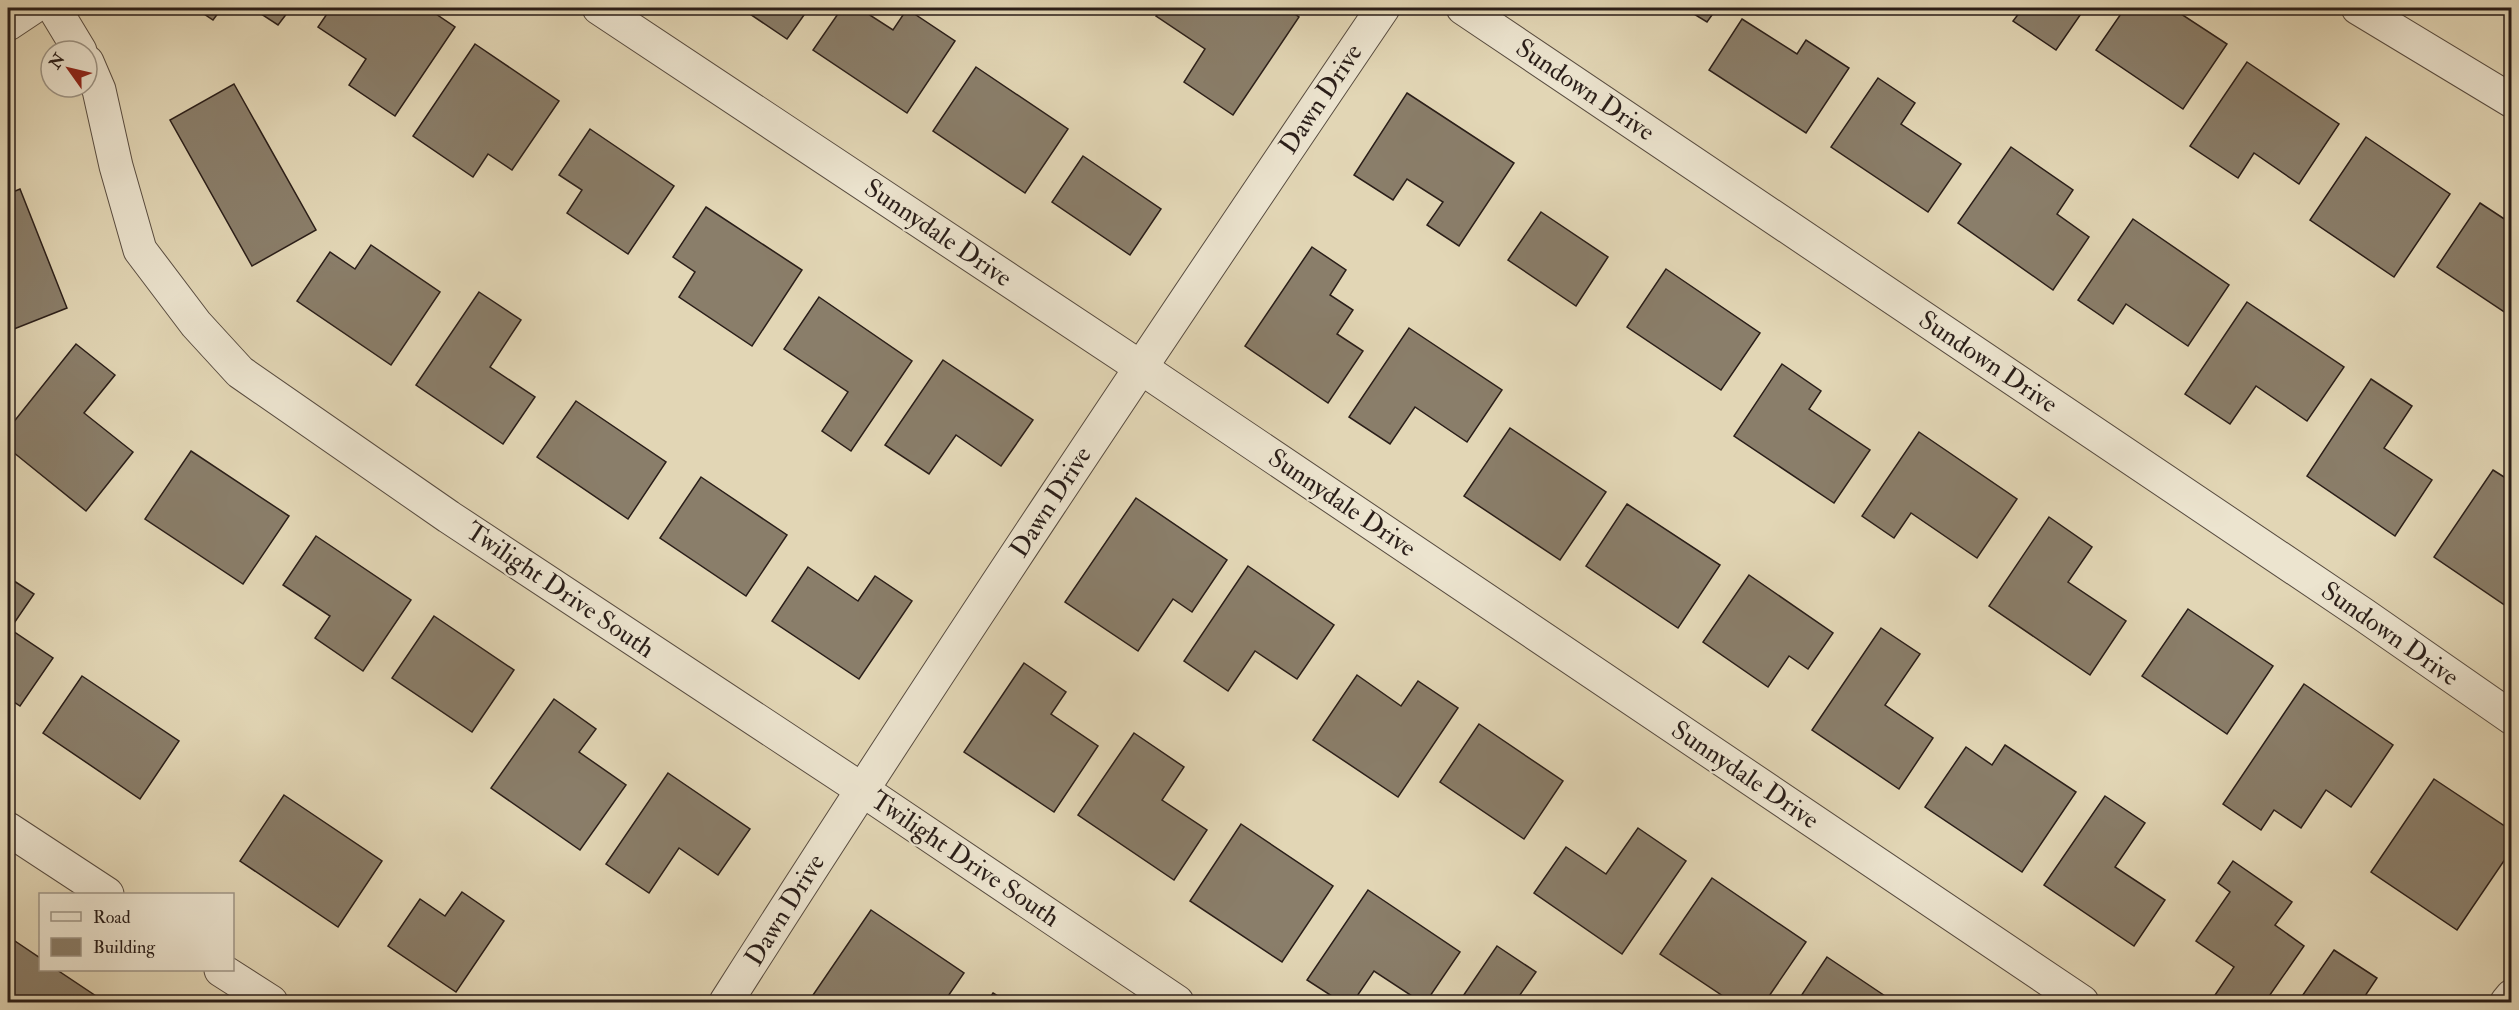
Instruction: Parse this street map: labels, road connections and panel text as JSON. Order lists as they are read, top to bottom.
{
  "streets": {
    "street": [
      "Sundown Drive",
      "Dawn Drive",
      "Sunnydale Drive",
      "Twilight Drive South"
    ]
  },
  "crossings": [
    ["Dawn Drive", "Sunnydale Drive"],
    ["Dawn Drive", "Twilight Drive South"]
  ],
  "legend": ["Road", "Building"],
  "north": "top left"
}
